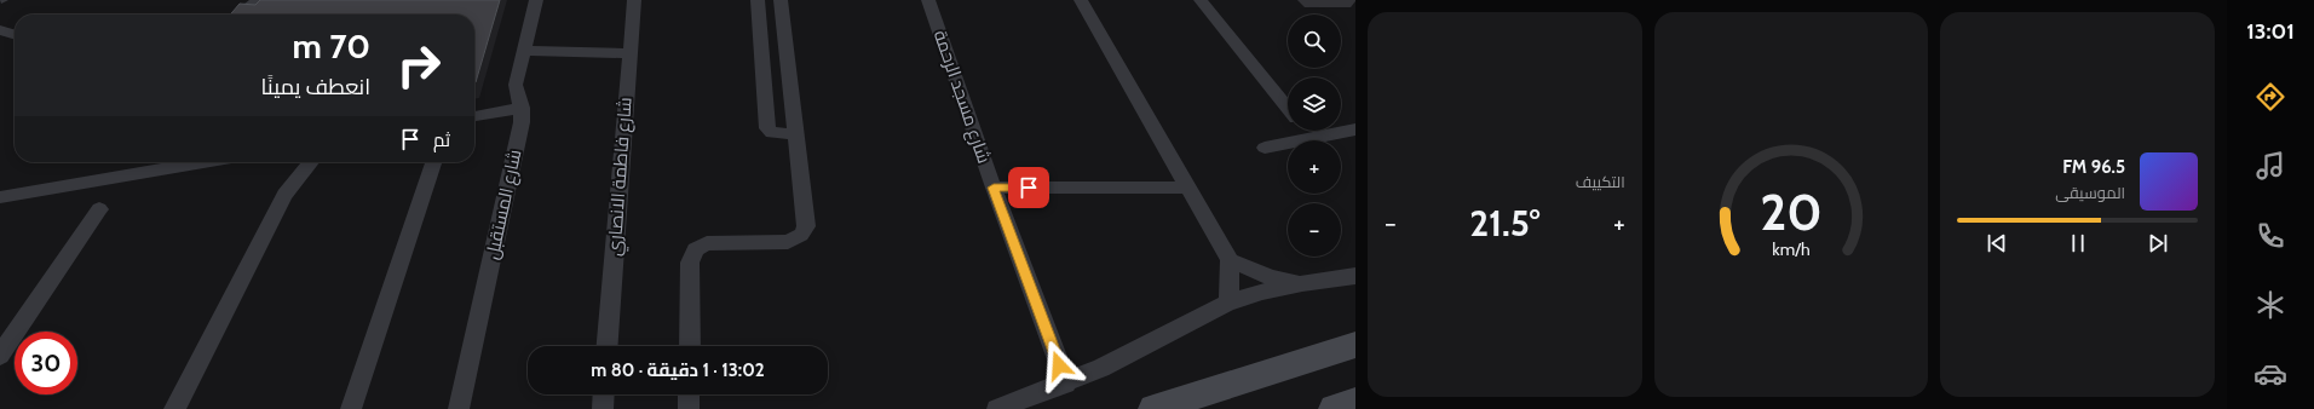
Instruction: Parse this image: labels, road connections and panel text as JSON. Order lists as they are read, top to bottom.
{
  "streets": {
    "street": ["شارع مسجد الرحمة", "شارع فاطمة الانصاري", "شارع المستقبل"]
  },
  "page": {
    "tabs": "13:01",
    "tile": "التكييف",
    "map_buttons": ["+", "−"],
    "turn": ["70 m", "انعطف يمينًا"],
    "then": "ثم",
    "song": ["96.5 FM", "الموسيقى"],
    "heat": ["−", "21.5°", "+"],
    "limit": "30",
    "trip": "13:02 · 1 دقيقة · 80 m",
    "gauge": ["20", "km/h"]
  }
}
